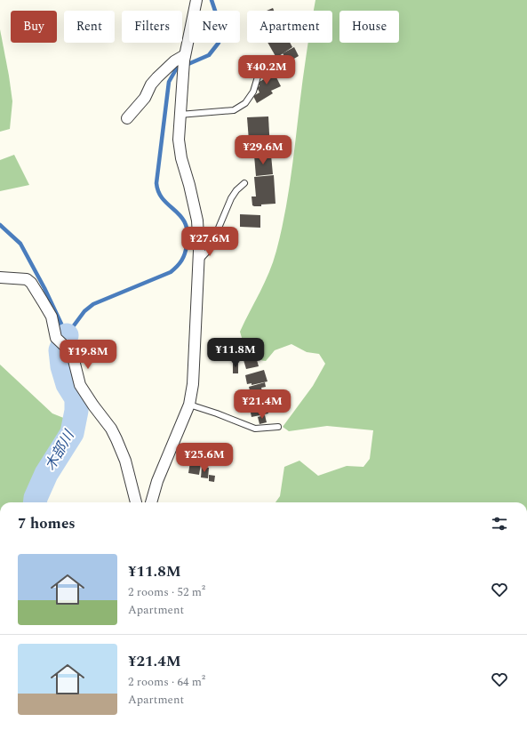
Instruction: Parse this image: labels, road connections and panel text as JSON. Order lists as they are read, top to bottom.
{
  "water": ["木部川"],
  "page": {
    "chip": [
      "Buy",
      "Rent",
      "Filters",
      "New",
      "Apartment",
      "House"
    ],
    "price": [
      "¥40.2M",
      "¥29.6M",
      "¥27.6M",
      "¥11.8M",
      "¥19.8M",
      "¥21.4M",
      "¥25.6M"
    ],
    "heading": "7 homes",
    "list": [
      {
        "name": "¥11.8M",
        "note": "2 rooms · 52 m² · Apartment"
      },
      {
        "name": "¥21.4M",
        "note": "2 rooms · 64 m² · Apartment"
      }
    ]
  }
}
